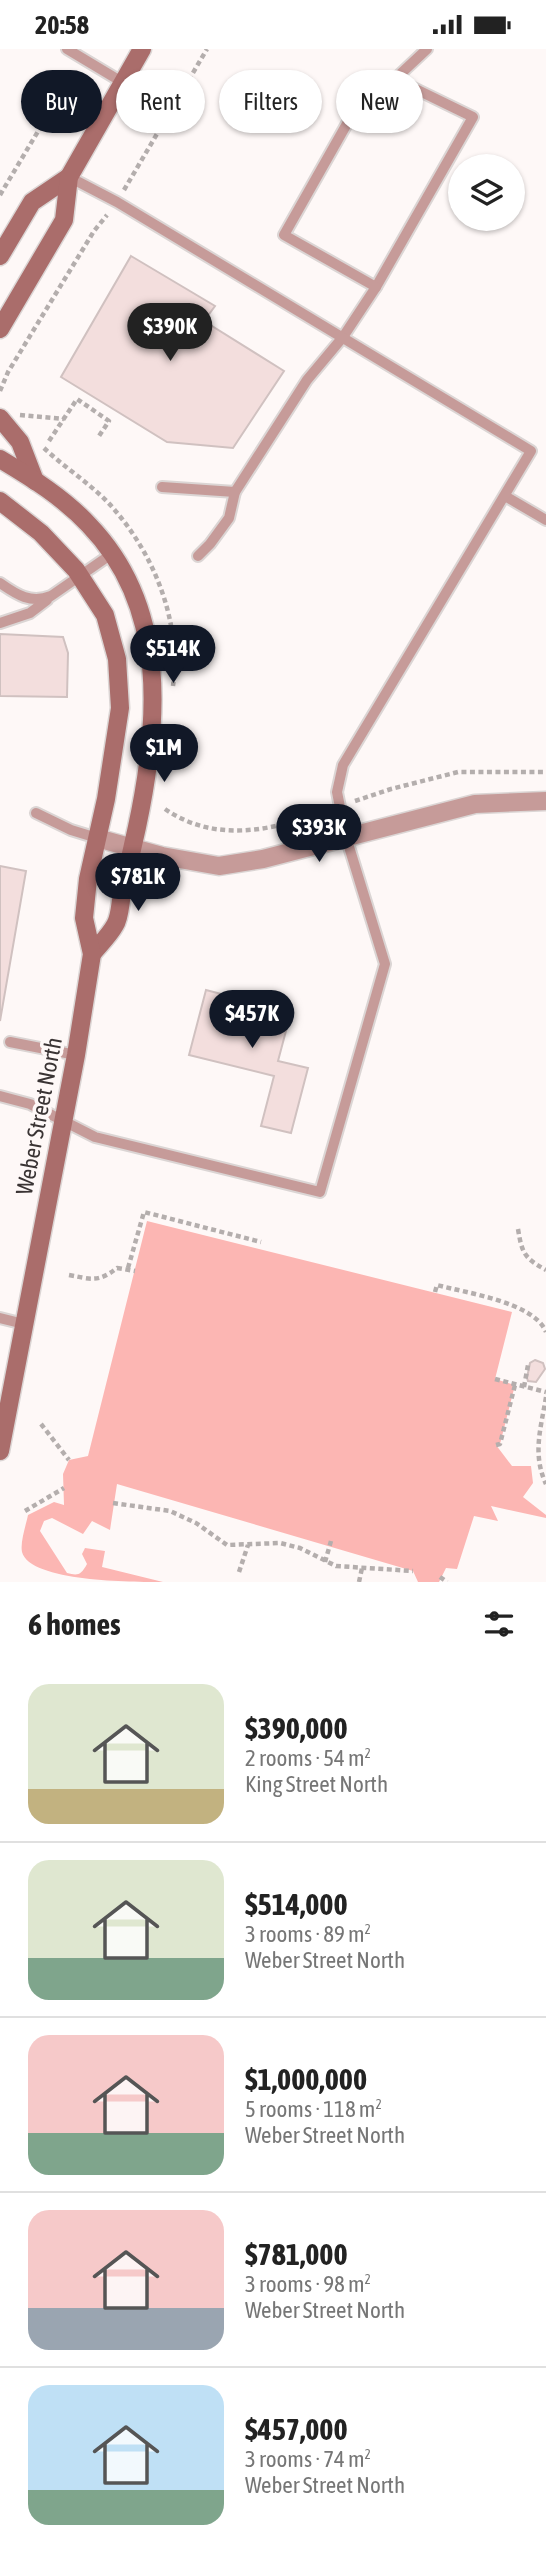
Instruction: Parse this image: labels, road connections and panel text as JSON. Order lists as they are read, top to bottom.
{
  "streets": {
    "main road": ["Weber Street North"]
  },
  "page": {
    "status": "20:58",
    "chip": [
      "Buy",
      "Rent",
      "Filters",
      "New"
    ],
    "price": [
      "$390K",
      "$514K",
      "$1M",
      "$393K",
      "$781K",
      "$457K"
    ],
    "heading": "6 homes",
    "list": [
      {
        "name": "$390,000",
        "note": "2 rooms · 54 m² · King Street North"
      },
      {
        "name": "$514,000",
        "note": "3 rooms · 89 m² · Weber Street North"
      },
      {
        "name": "$1,000,000",
        "note": "5 rooms · 118 m² · Weber Street North"
      },
      {
        "name": "$781,000",
        "note": "3 rooms · 98 m² · Weber Street North"
      },
      {
        "name": "$457,000",
        "note": "3 rooms · 74 m² · Weber Street North"
      }
    ]
  }
}
